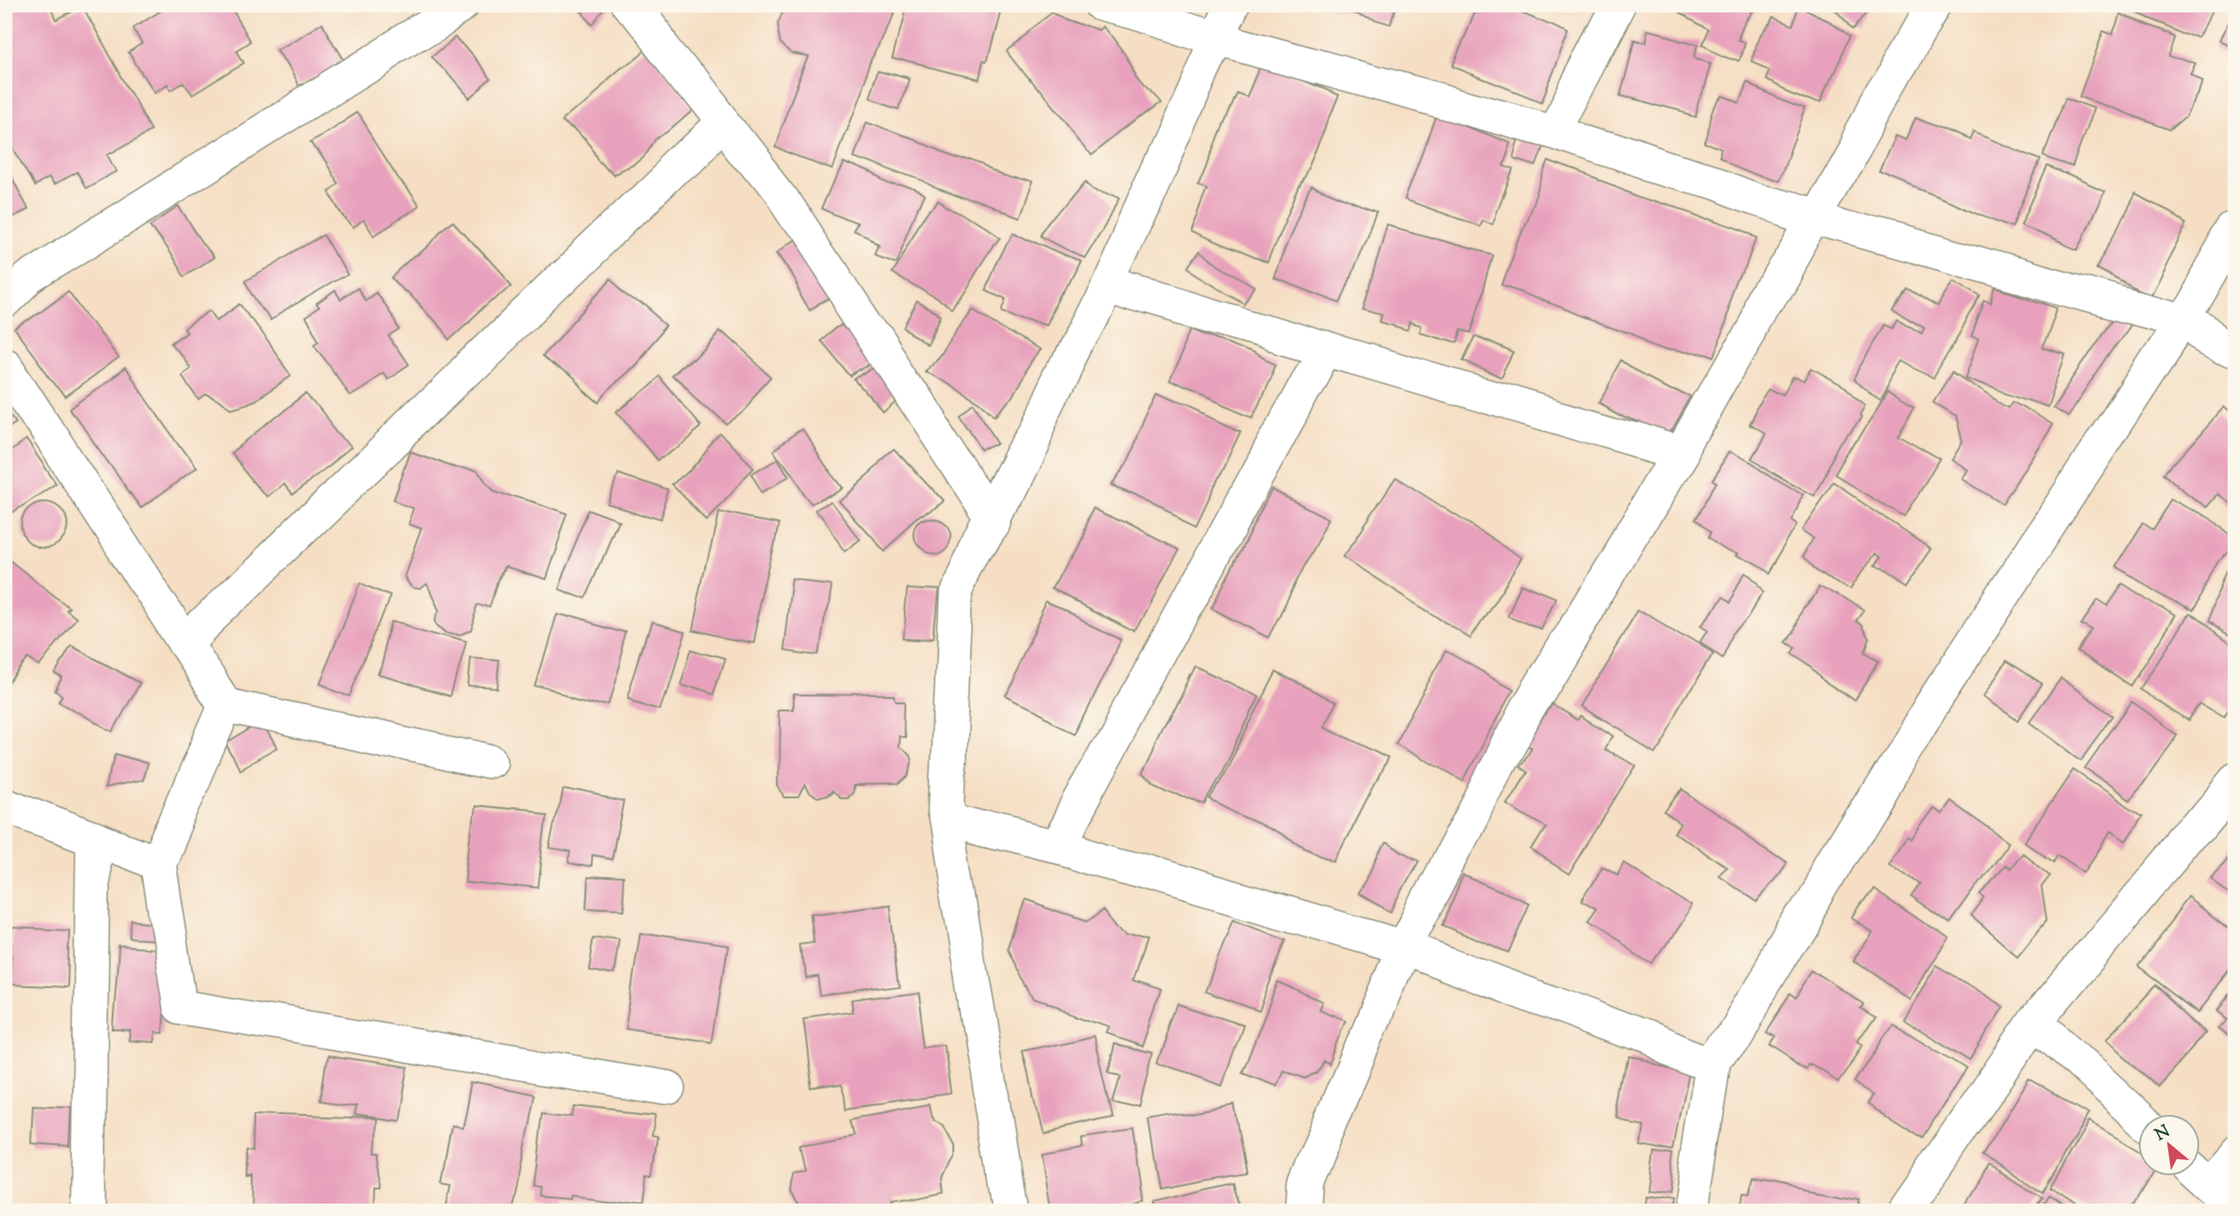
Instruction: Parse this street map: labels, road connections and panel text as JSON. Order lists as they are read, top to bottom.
{
  "north": "top left"
}
